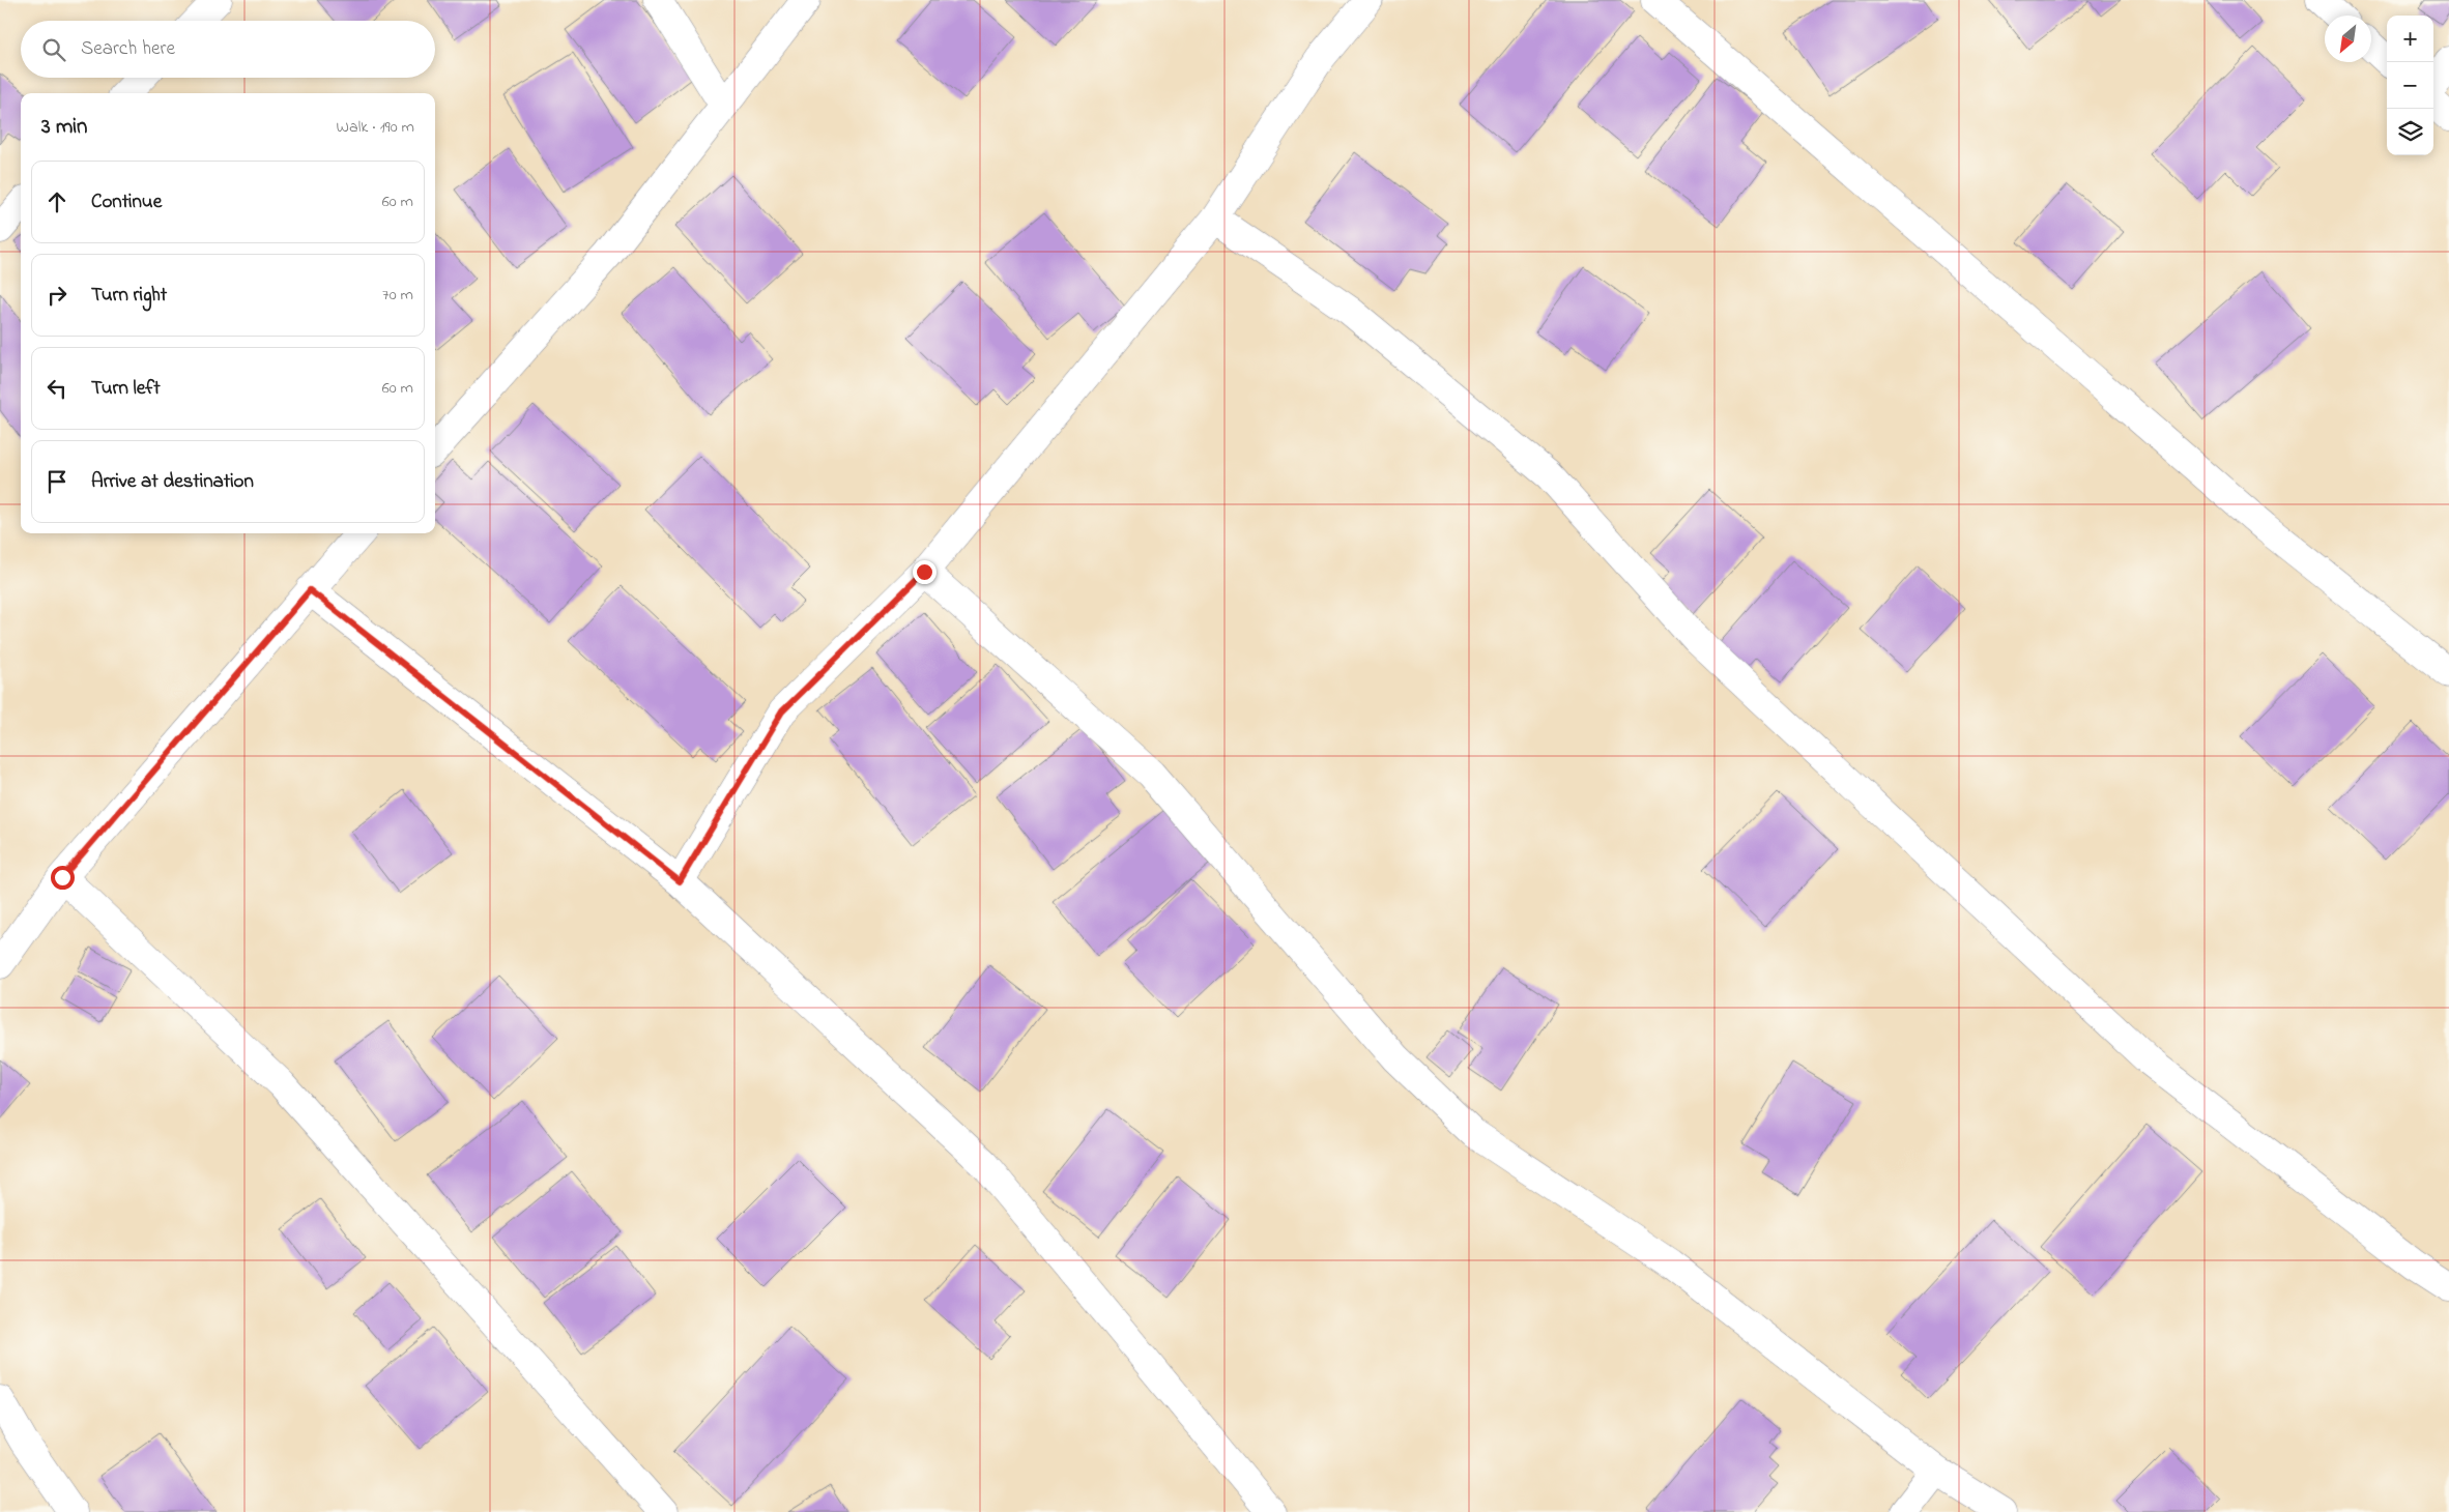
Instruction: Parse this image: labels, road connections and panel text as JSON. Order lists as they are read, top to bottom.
{
  "north": "bottom left",
  "page": {
    "map_buttons": ["+", "−"],
    "search": "Search here",
    "heading": ["3 min", "Walk · 190 m"],
    "list": [
      ["Continue", "60 m"],
      ["Turn right", "70 m"],
      ["Turn left", "60 m"],
      "Arrive at destination"
    ]
  }
}
